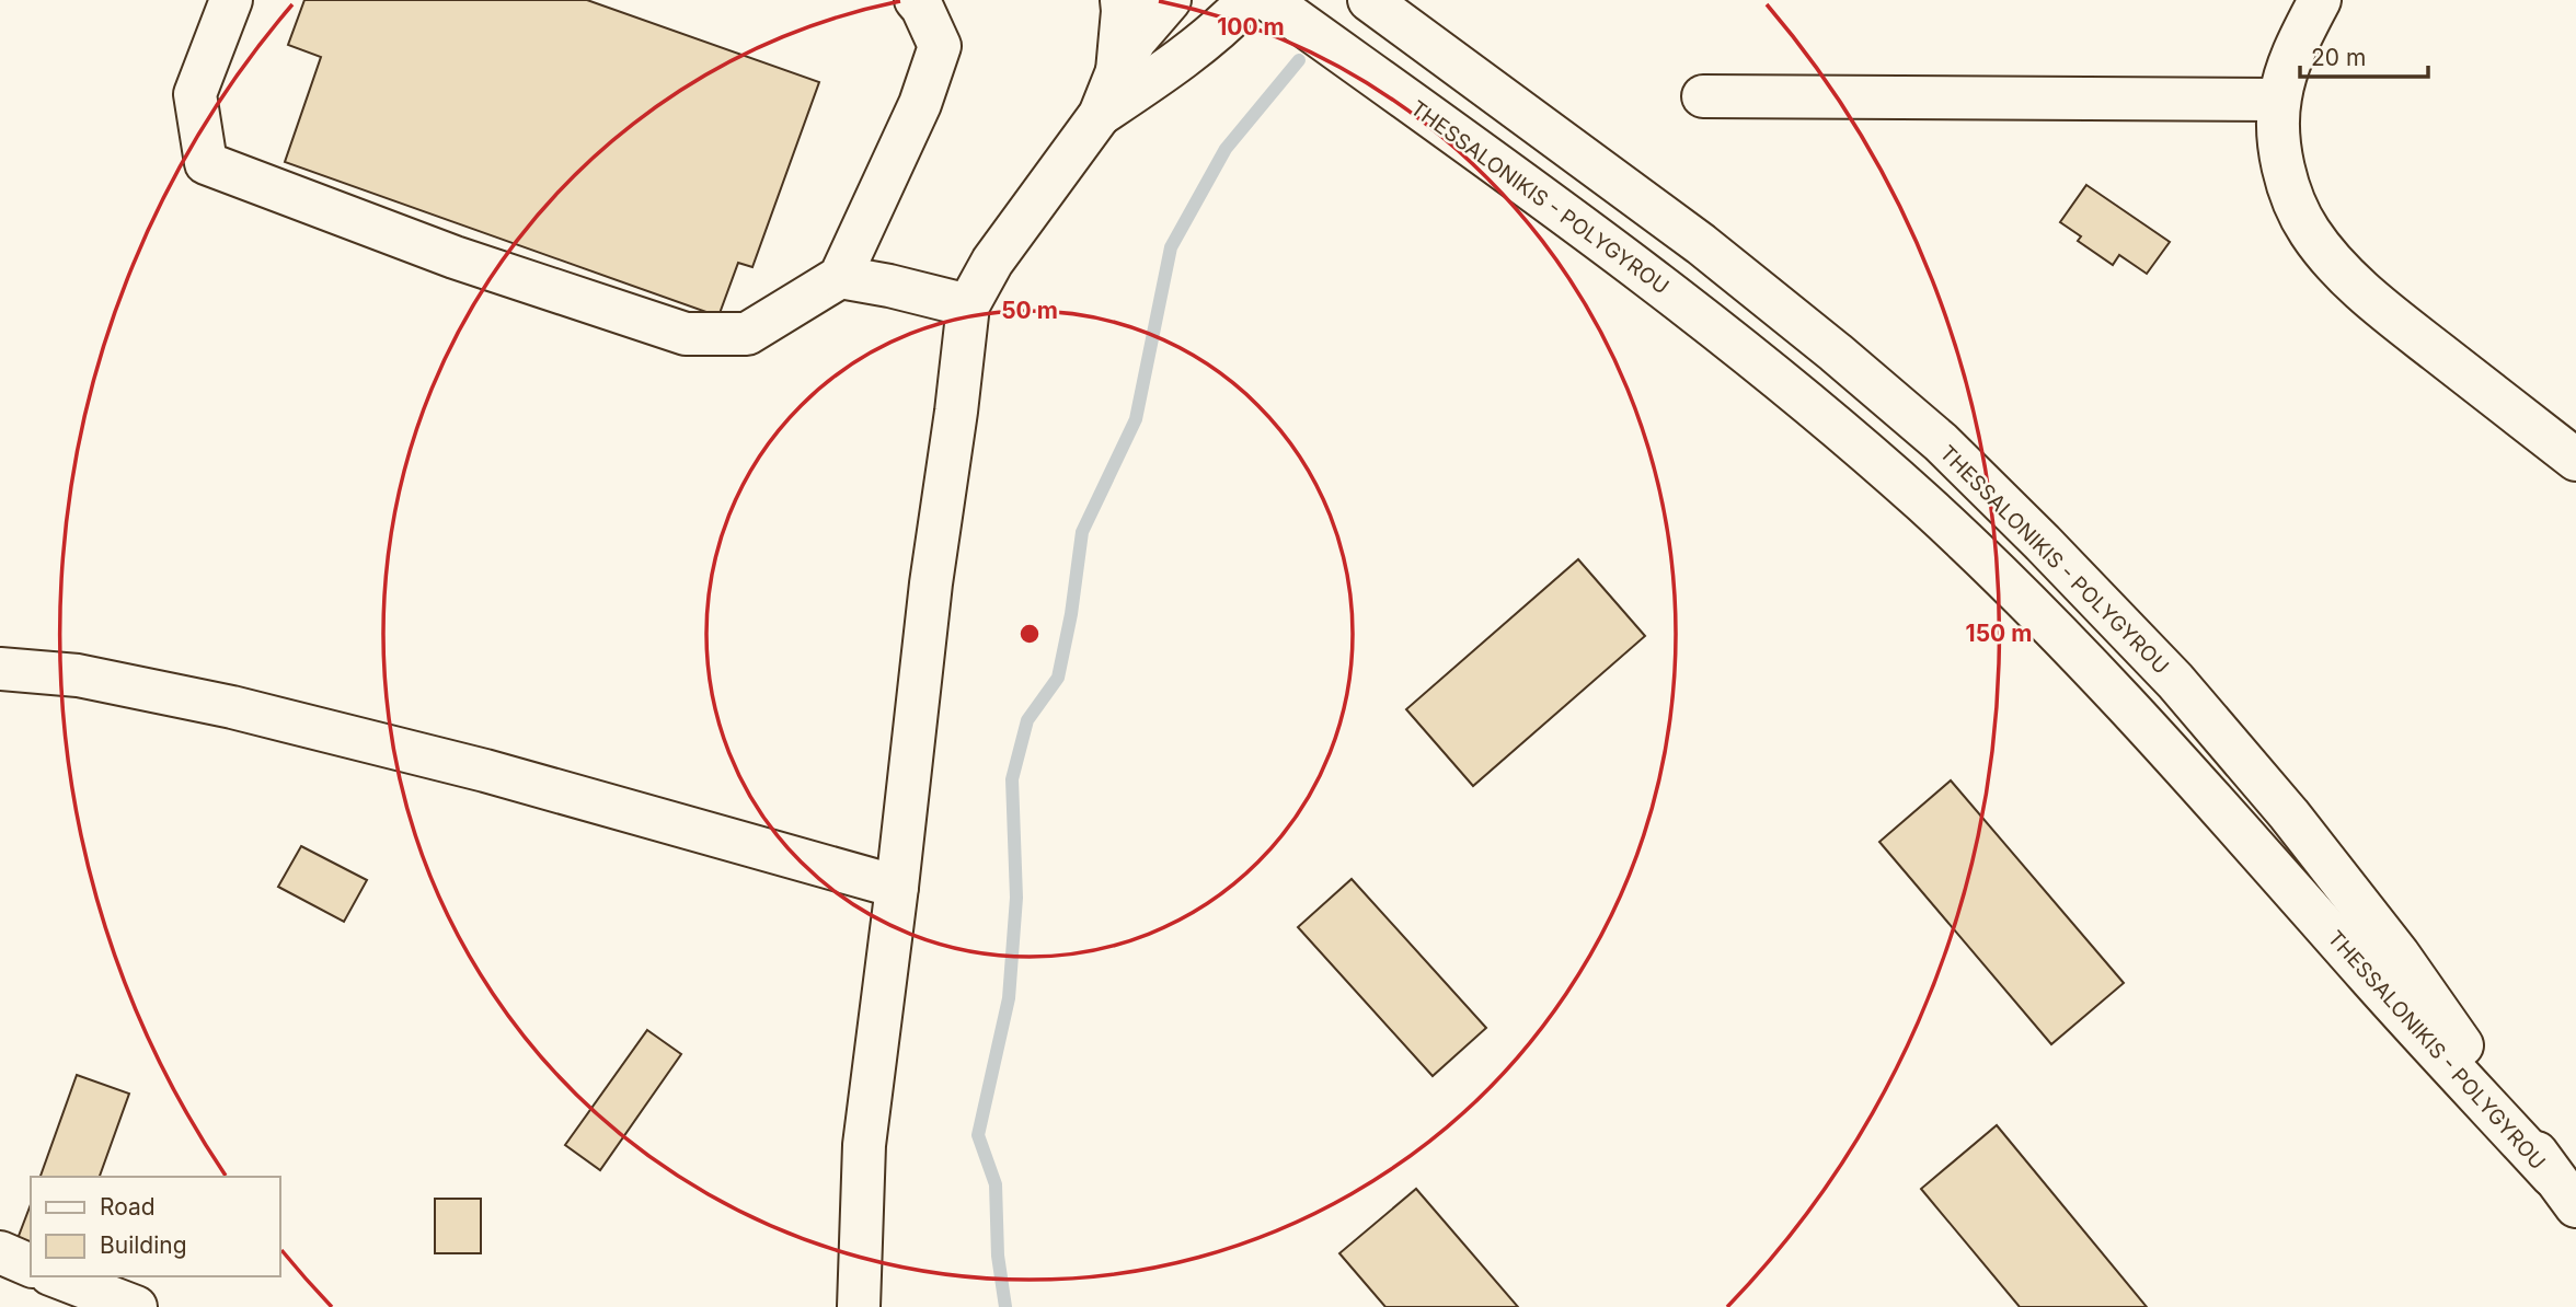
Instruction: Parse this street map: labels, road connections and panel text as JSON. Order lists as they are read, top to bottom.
{
  "streets": {
    "main road": ["THESSALONIKIS - POLYGYROU"]
  },
  "legend": ["Road", "Building"],
  "scale_bar": "20 m",
  "rings": ["100 m", "50 m", "150 m"]
}
